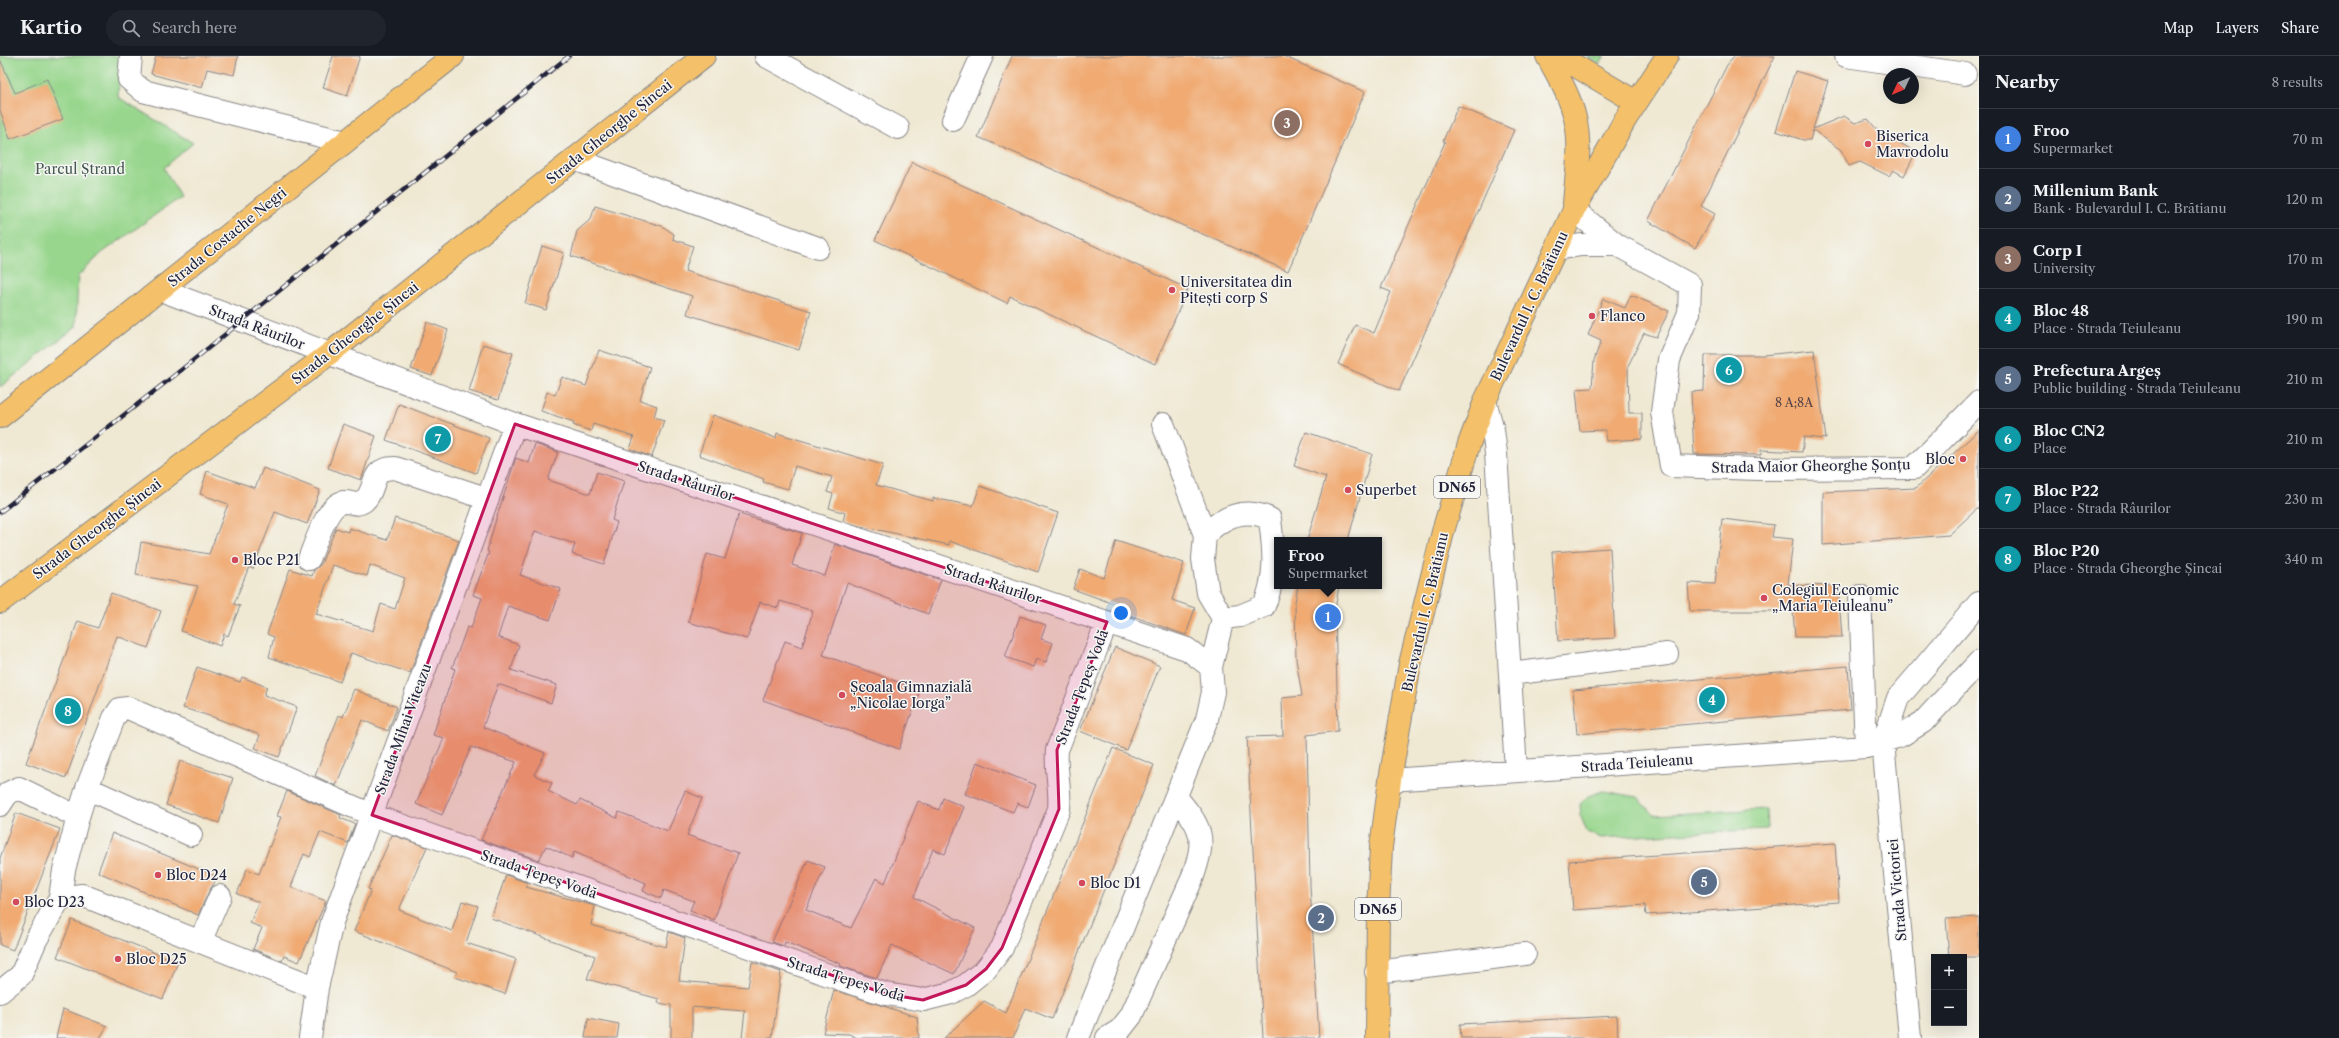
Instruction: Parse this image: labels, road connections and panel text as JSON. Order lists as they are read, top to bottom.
{
  "streets": {
    "main road": [
      "Strada Gheorghe Șincai",
      "Strada Costache Negri",
      "Bulevardul I. C. Brătianu",
      "DN65"
    ],
    "street": [
      "Strada Râurilor",
      "Strada Maior Gheorghe Șonțu",
      "Strada Țepeș Vodă",
      "Strada Mihai Viteazu",
      "Strada Teiuleanu",
      "Strada Victoriei"
    ]
  },
  "crossings": [
    ["Strada Gheorghe Șincai", "Strada Râurilor"],
    ["Strada Costache Negri", "Strada Râurilor"],
    ["Bulevardul I. C. Brătianu", "Strada Teiuleanu"],
    ["Strada Râurilor", "Strada Țepeș Vodă"],
    ["Strada Râurilor", "Strada Mihai Viteazu"],
    ["Strada Țepeș Vodă", "Strada Mihai Viteazu"],
    ["Strada Teiuleanu", "Strada Victoriei"]
  ],
  "parks": ["Parcul Ștrand"],
  "places": [
    "Biserica Mavrodolu",
    "Universitatea din Pitești corp S",
    "Flanco",
    "Bloc",
    "Superbet",
    "Bloc P21",
    "Colegiul Economic „Maria Teiuleanu”",
    "Școala Gimnazială „Nicolae Iorga”",
    "Bloc D24",
    "Bloc D1",
    "Bloc D23",
    "Bloc D25"
  ],
  "house_numbers": ["8 A;8A"],
  "north": "bottom left",
  "page": {
    "header": "Kartio",
    "search": "Search here",
    "nav": ["Map", "Layers", "Share"],
    "heading": ["Nearby", "8 results"],
    "pins": [
      "3",
      "6",
      "7",
      "1",
      "4",
      "8",
      "5",
      "2"
    ],
    "list": [
      {
        "mark": "1",
        "name": "Froo",
        "note": "Supermarket",
        "value": "70 m"
      },
      {
        "mark": "2",
        "name": "Millenium Bank",
        "note": "Bank · Bulevardul I. C. Brătianu",
        "value": "120 m"
      },
      {
        "mark": "3",
        "name": "Corp I",
        "note": "University",
        "value": "170 m"
      },
      {
        "mark": "4",
        "name": "Bloc 48",
        "note": "Place · Strada Teiuleanu",
        "value": "190 m"
      },
      {
        "mark": "5",
        "name": "Prefectura Argeș",
        "note": "Public building · Strada Teiuleanu",
        "value": "210 m"
      },
      {
        "mark": "6",
        "name": "Bloc CN2",
        "note": "Place",
        "value": "210 m"
      },
      {
        "mark": "7",
        "name": "Bloc P22",
        "note": "Place · Strada Râurilor",
        "value": "230 m"
      },
      {
        "mark": "8",
        "name": "Bloc P20",
        "note": "Place · Strada Gheorghe Șincai",
        "value": "340 m"
      }
    ],
    "popup": ["Froo", "Supermarket"],
    "map_buttons": ["+", "−"]
  }
}
